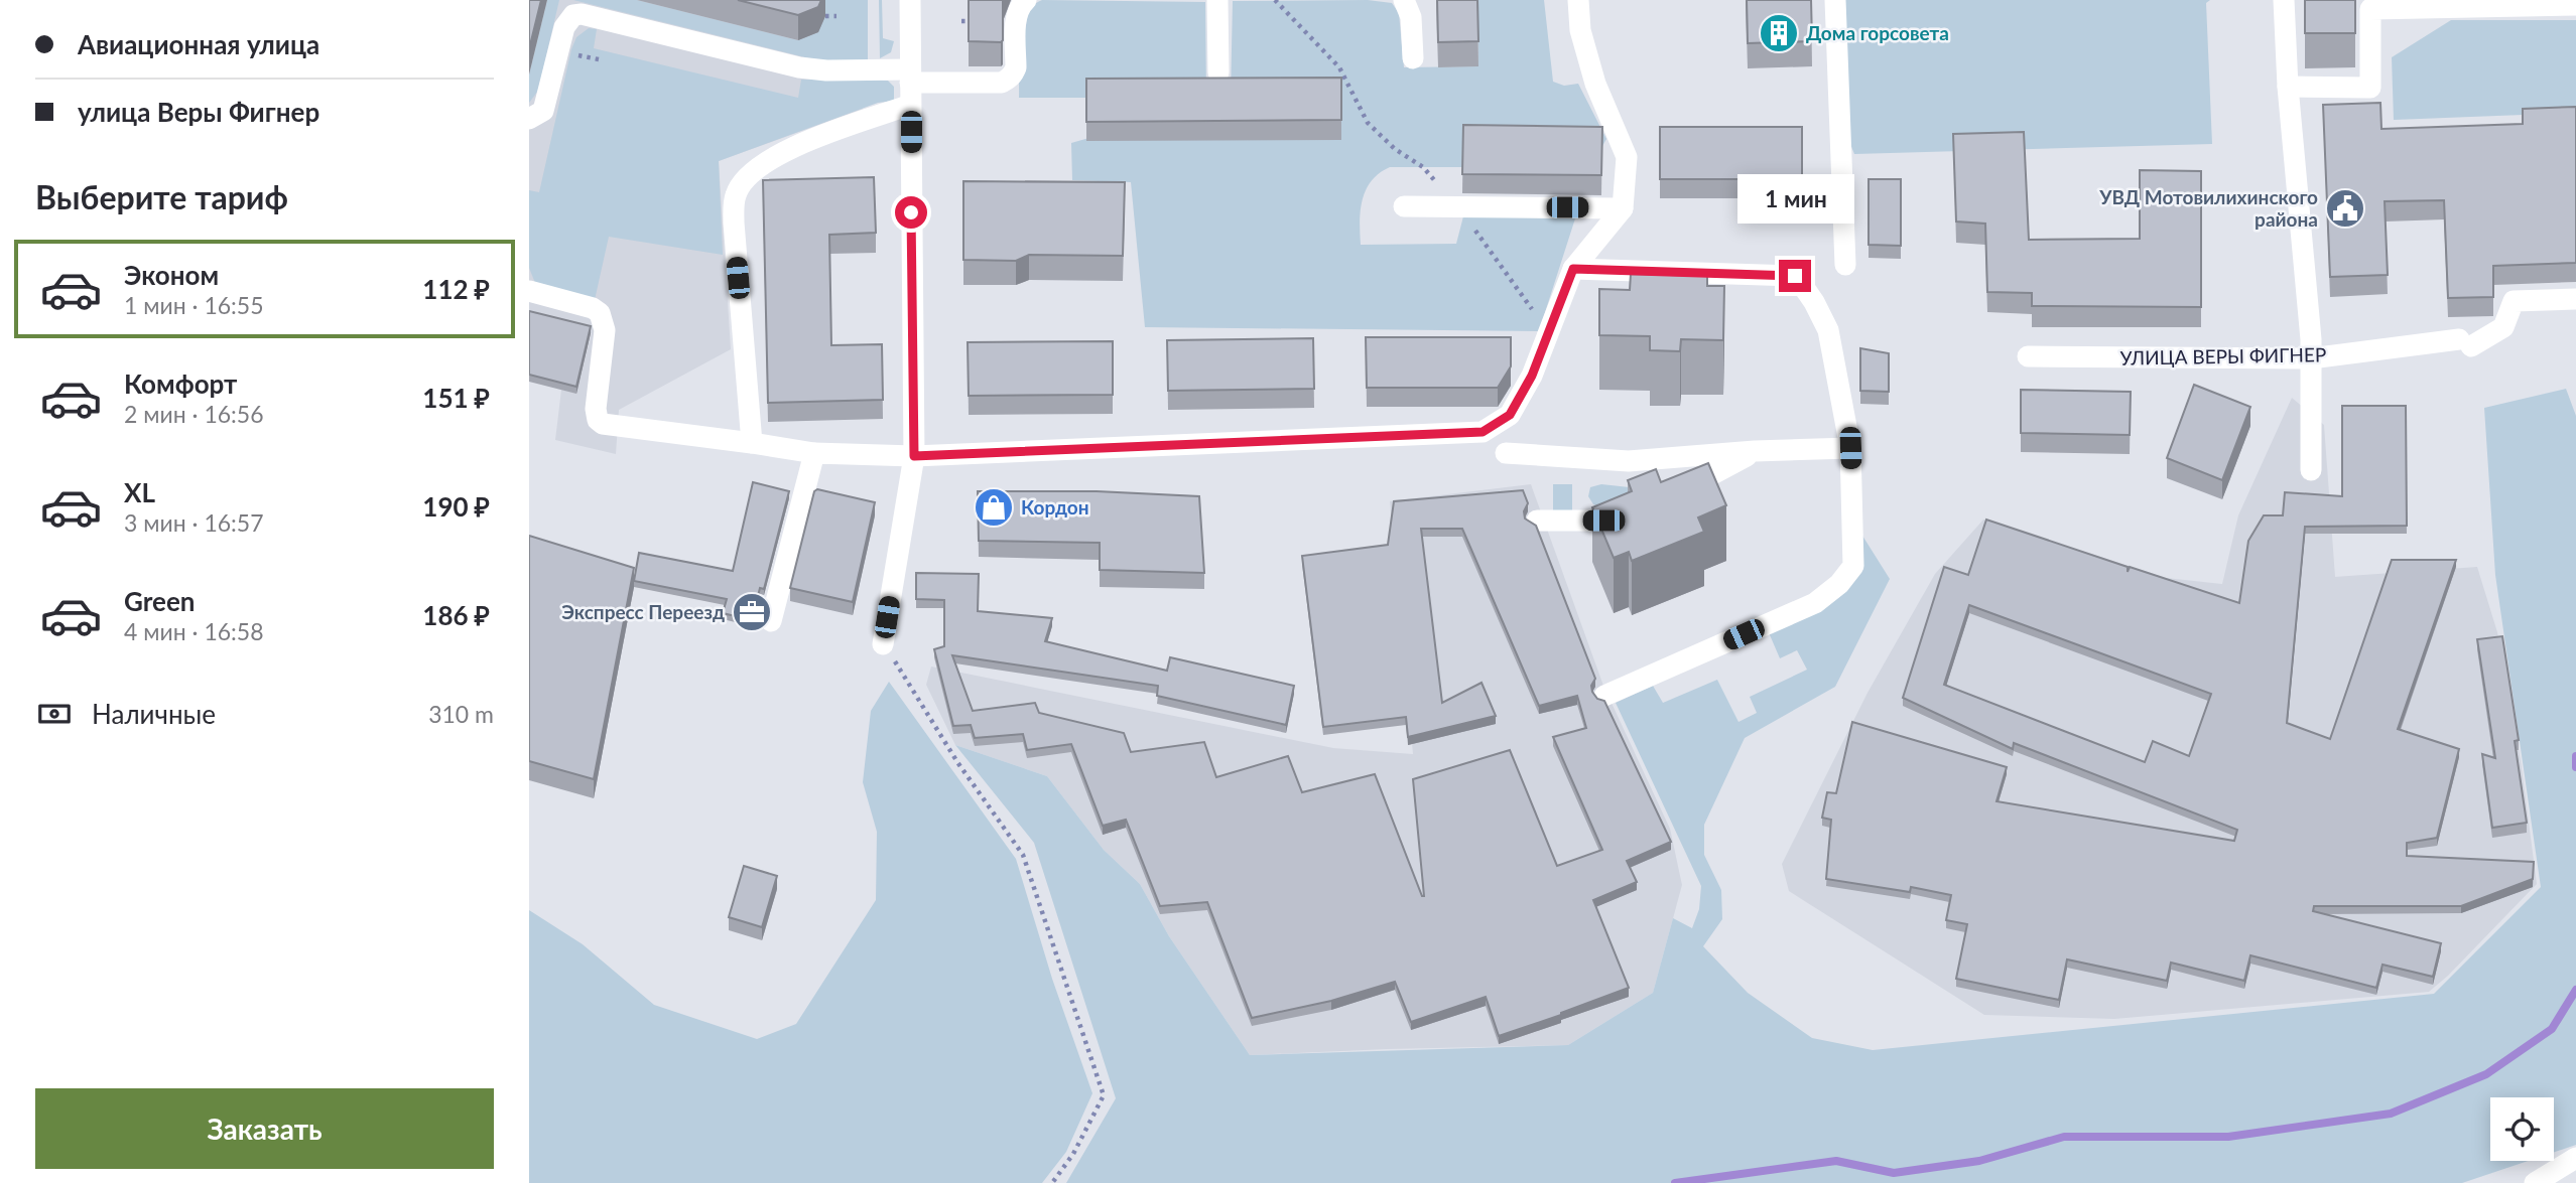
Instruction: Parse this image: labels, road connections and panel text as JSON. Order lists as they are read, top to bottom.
{
  "streets": {
    "street": ["УЛИЦА ВЕРЫ ФИГНЕР"]
  },
  "places": {
    "building": ["Дома горсовета"],
    "public building": ["УВД Мотовилихинского района"],
    "shop": ["Кордон"],
    "office": ["Экспресс Переезд"]
  },
  "page": {
    "banner": ["Авиационная улица", "улица Веры Фигнер"],
    "heading": "Выберите тариф",
    "bubble": "1 мин",
    "list": [
      {
        "name": "Эконом",
        "note": "1 мин · 16:55",
        "value": "112 ₽"
      },
      {
        "name": "Комфорт",
        "note": "2 мин · 16:56",
        "value": "151 ₽"
      },
      {
        "name": "XL",
        "note": "3 мин · 16:57",
        "value": "190 ₽"
      },
      {
        "name": "Green",
        "note": "4 мин · 16:58",
        "value": "186 ₽"
      }
    ],
    "pay": ["Наличные", "310 m"],
    "buttons": "Заказать"
  }
}
